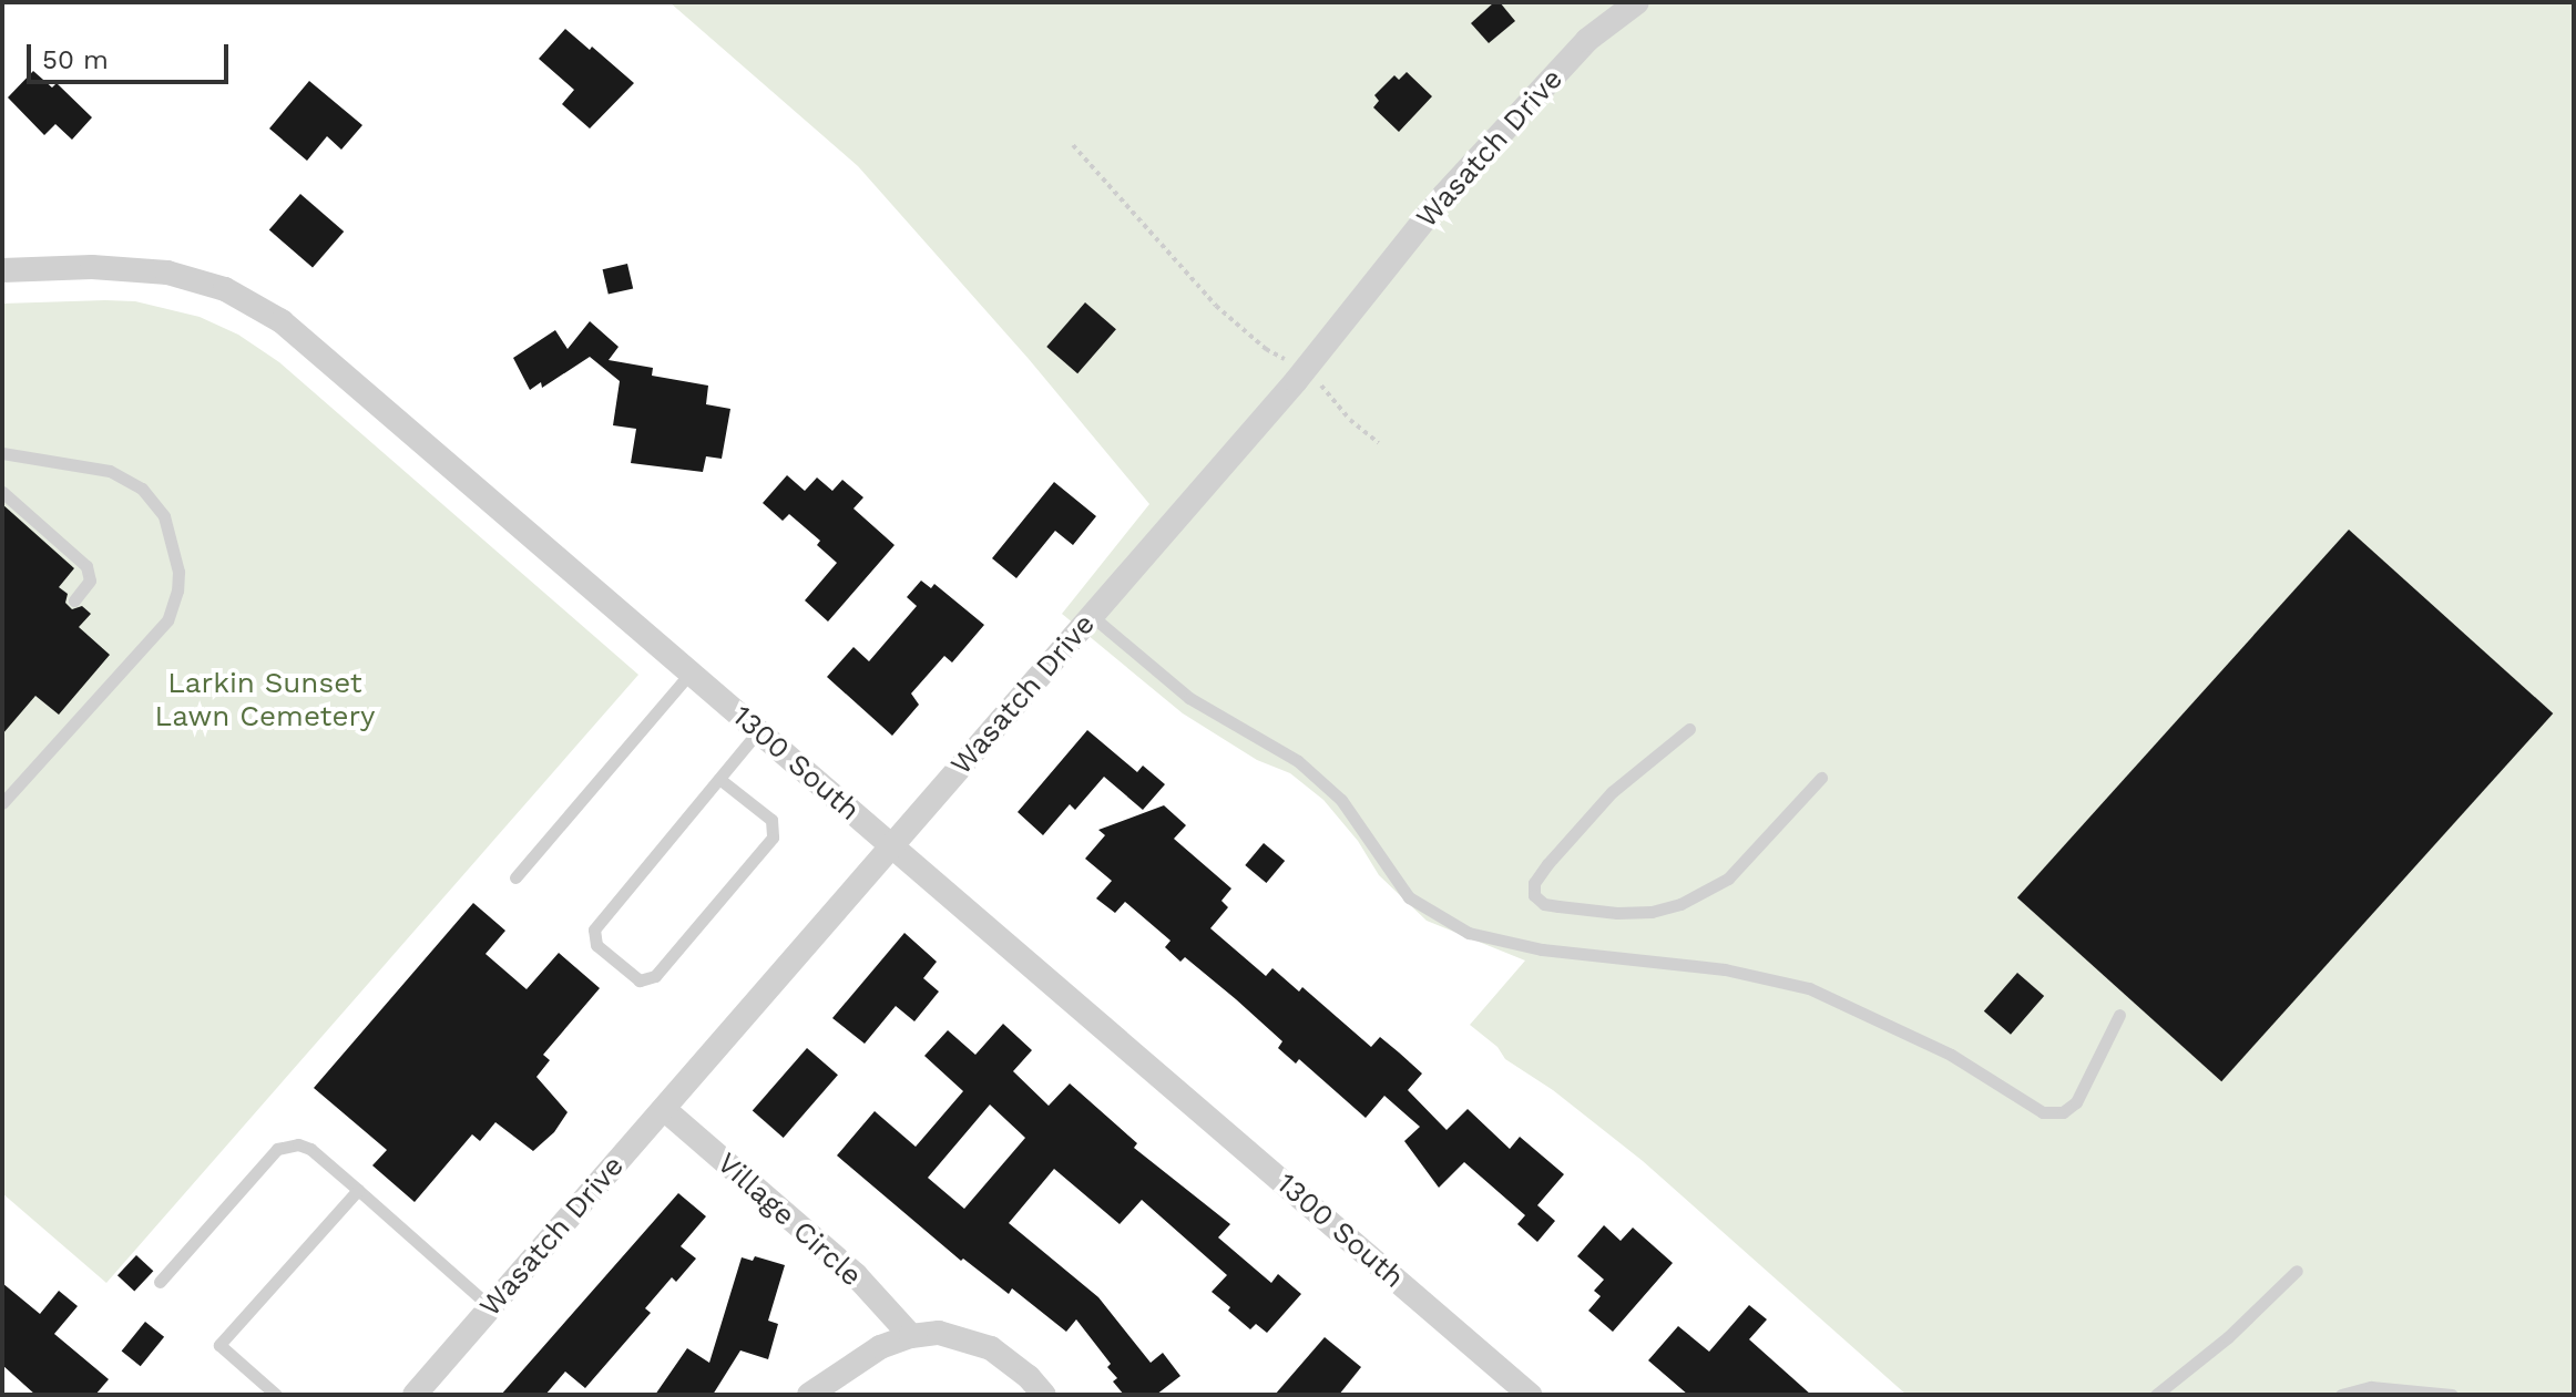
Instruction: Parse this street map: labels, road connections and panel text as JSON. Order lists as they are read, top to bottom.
{
  "streets": {
    "street": ["Wasatch Drive", "1300 South", "Village Circle"]
  },
  "crossings": [
    ["Wasatch Drive", "1300 South"],
    ["Wasatch Drive", "Village Circle"]
  ],
  "parks": ["Larkin Sunset Lawn Cemetery"],
  "scale_bar": "50 m"
}
